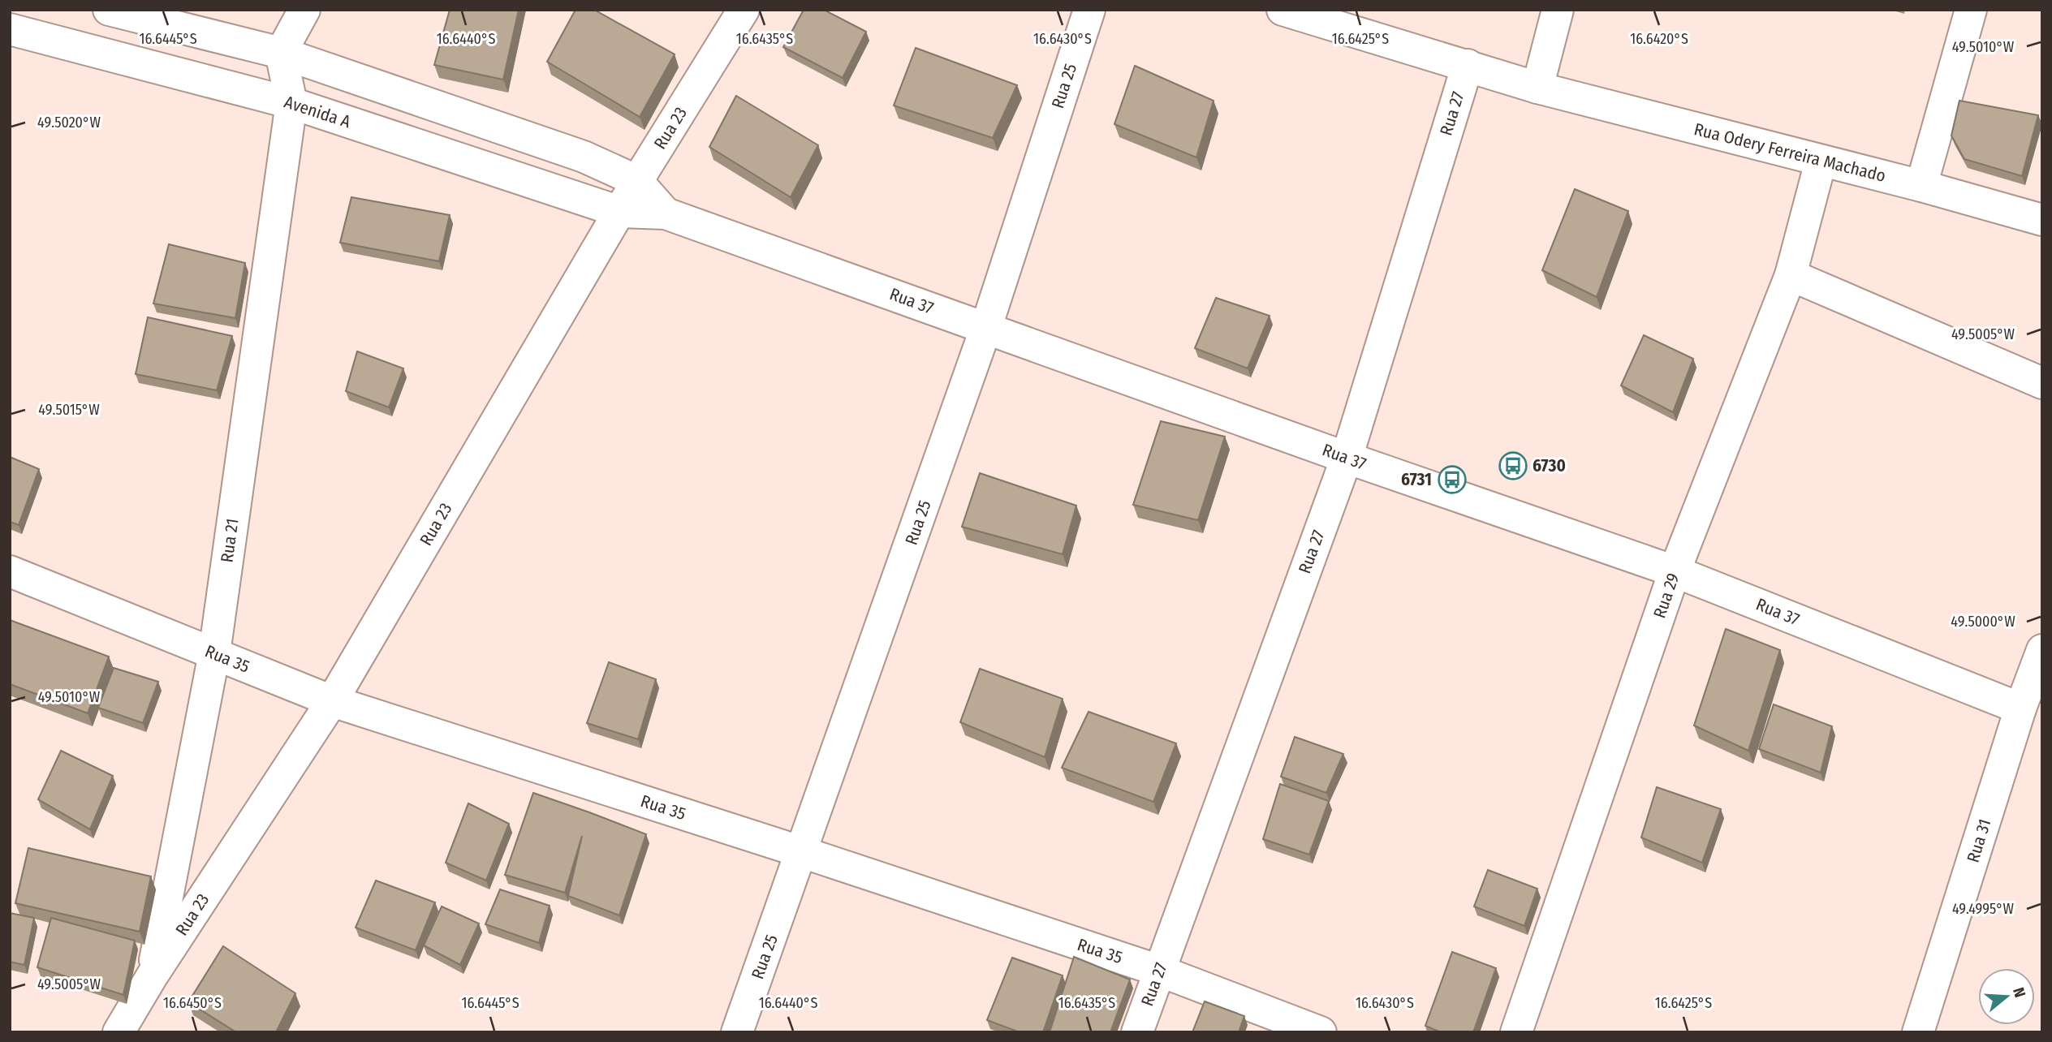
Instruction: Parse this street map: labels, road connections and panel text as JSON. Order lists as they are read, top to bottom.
{
  "streets": {
    "street": [
      "Rua 25",
      "Avenida A",
      "Rua 27",
      "Rua 23",
      "Rua Odery Ferreira Machado",
      "Rua 37",
      "Rua 21",
      "Rua 29",
      "Rua 35",
      "Rua 31"
    ]
  },
  "crossings": [
    ["Rua 25", "Rua 37"],
    ["Rua 25", "Rua 35"],
    ["Avenida A", "Rua 23"],
    ["Avenida A", "Rua 37"],
    ["Avenida A", "Rua 21"],
    ["Rua 27", "Rua Odery Ferreira Machado"],
    ["Rua 27", "Rua 37"],
    ["Rua 27", "Rua 35"],
    ["Rua 23", "Rua 37"],
    ["Rua 23", "Rua 21"],
    ["Rua 23", "Rua 35"],
    ["Rua Odery Ferreira Machado", "Rua 29"],
    ["Rua 37", "Rua 29"],
    ["Rua 37", "Rua 31"],
    ["Rua 21", "Rua 35"]
  ],
  "places": {
    "bus stop": ["6730", "6731"]
  },
  "north": "right",
  "coordinates": [
    "16.6445°S",
    "16.6440°S",
    "16.6435°S",
    "16.6430°S",
    "16.6425°S",
    "16.6420°S",
    "49.5010°W",
    "49.5020°W",
    "49.5005°W",
    "49.5015°W",
    "49.5000°W",
    "49.4995°W",
    "16.6450°S"
  ]
}
